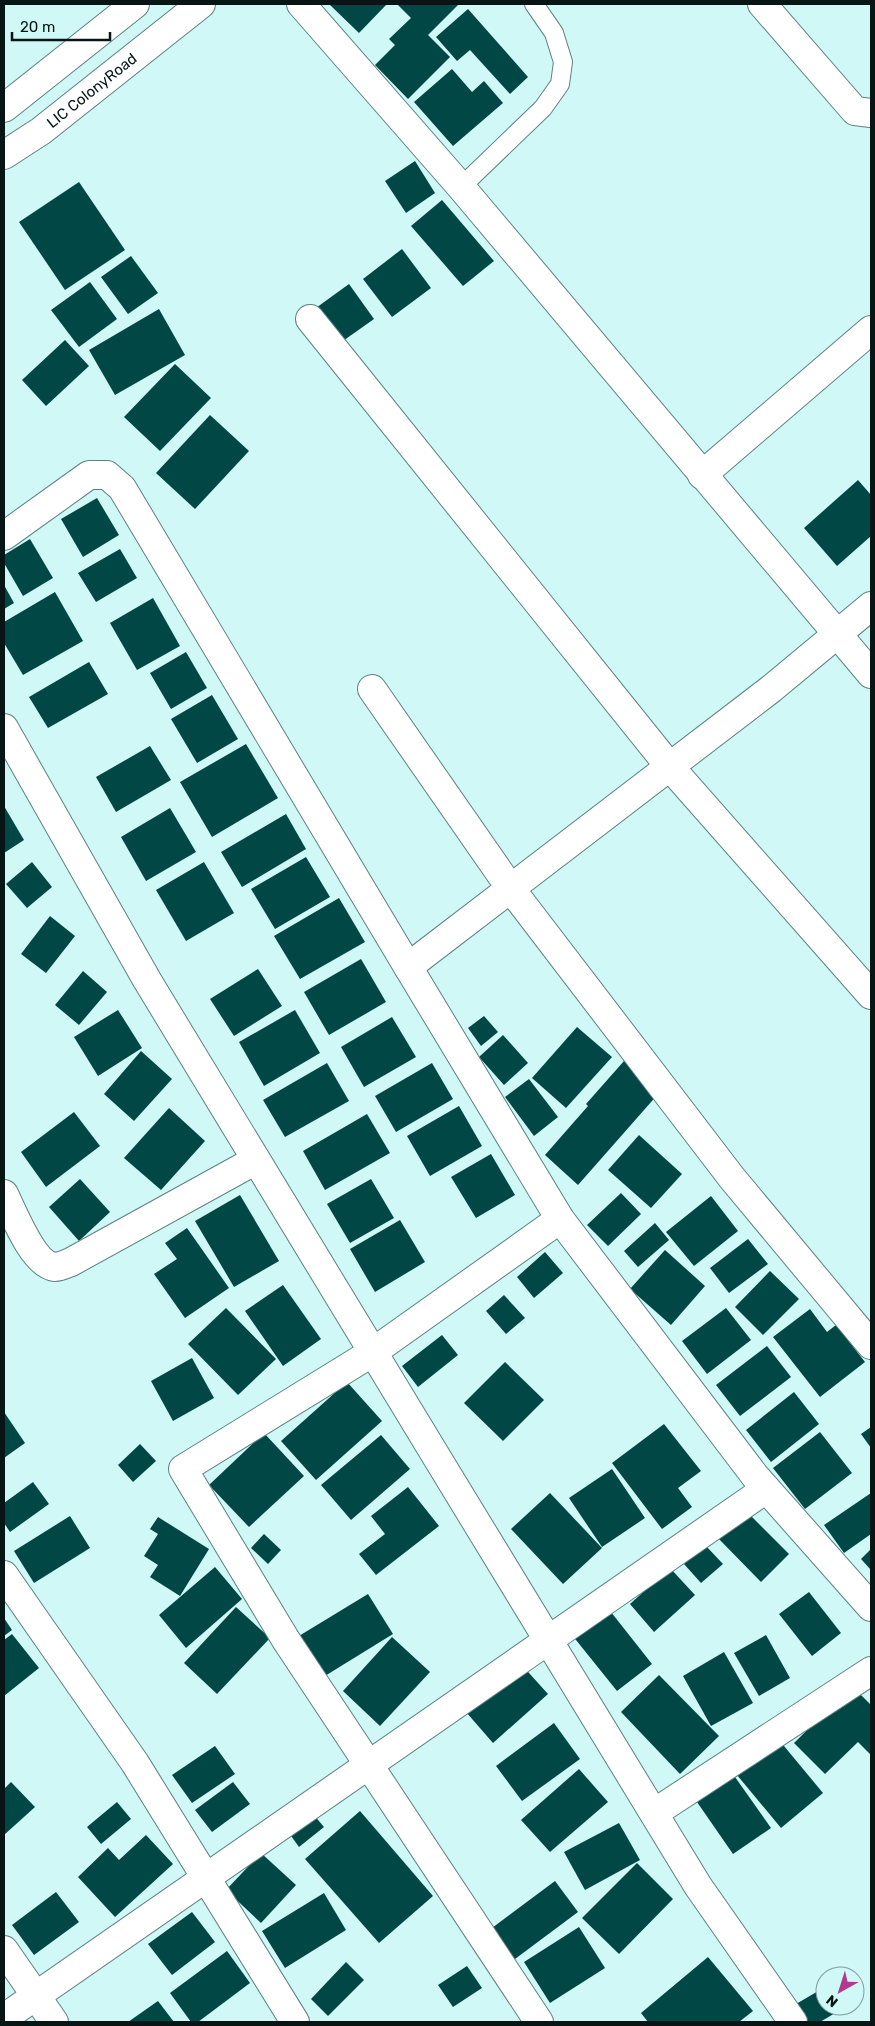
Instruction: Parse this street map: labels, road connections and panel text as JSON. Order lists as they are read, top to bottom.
{
  "streets": {
    "street": ["LIC ColonyRoad"]
  },
  "scale_bar": "20 m",
  "north": "bottom left"
}
